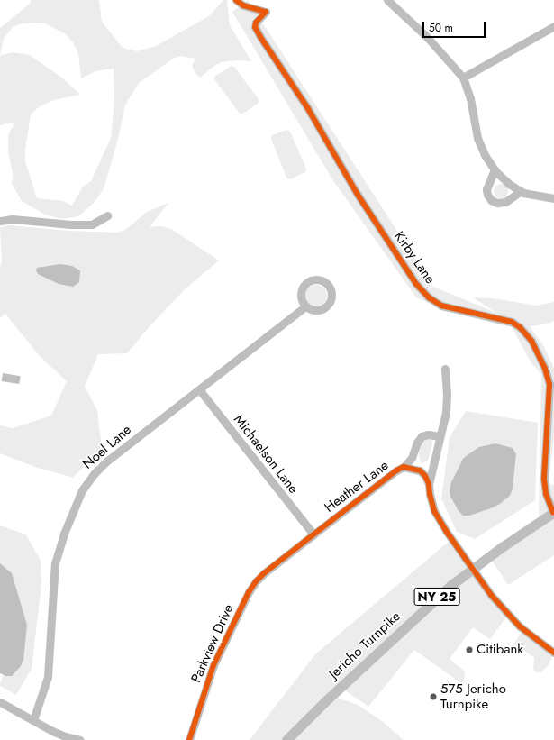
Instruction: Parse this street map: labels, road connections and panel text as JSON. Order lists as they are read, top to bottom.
{
  "streets": {
    "main road": ["NY 25", "Jericho Turnpike"],
    "street": [
      "Kirby Lane",
      "Noel Lane",
      "Michaelson Lane",
      "Heather Lane",
      "Parkview Drive"
    ]
  },
  "crossings": [
    ["Kirby Lane", "Jericho Turnpike"],
    ["Noel Lane", "Michaelson Lane"],
    ["Michaelson Lane", "Heather Lane"],
    ["Heather Lane", "Parkview Drive"]
  ],
  "places": ["Citibank", "575 Jericho Turnpike"],
  "scale_bar": "50 m"
}
